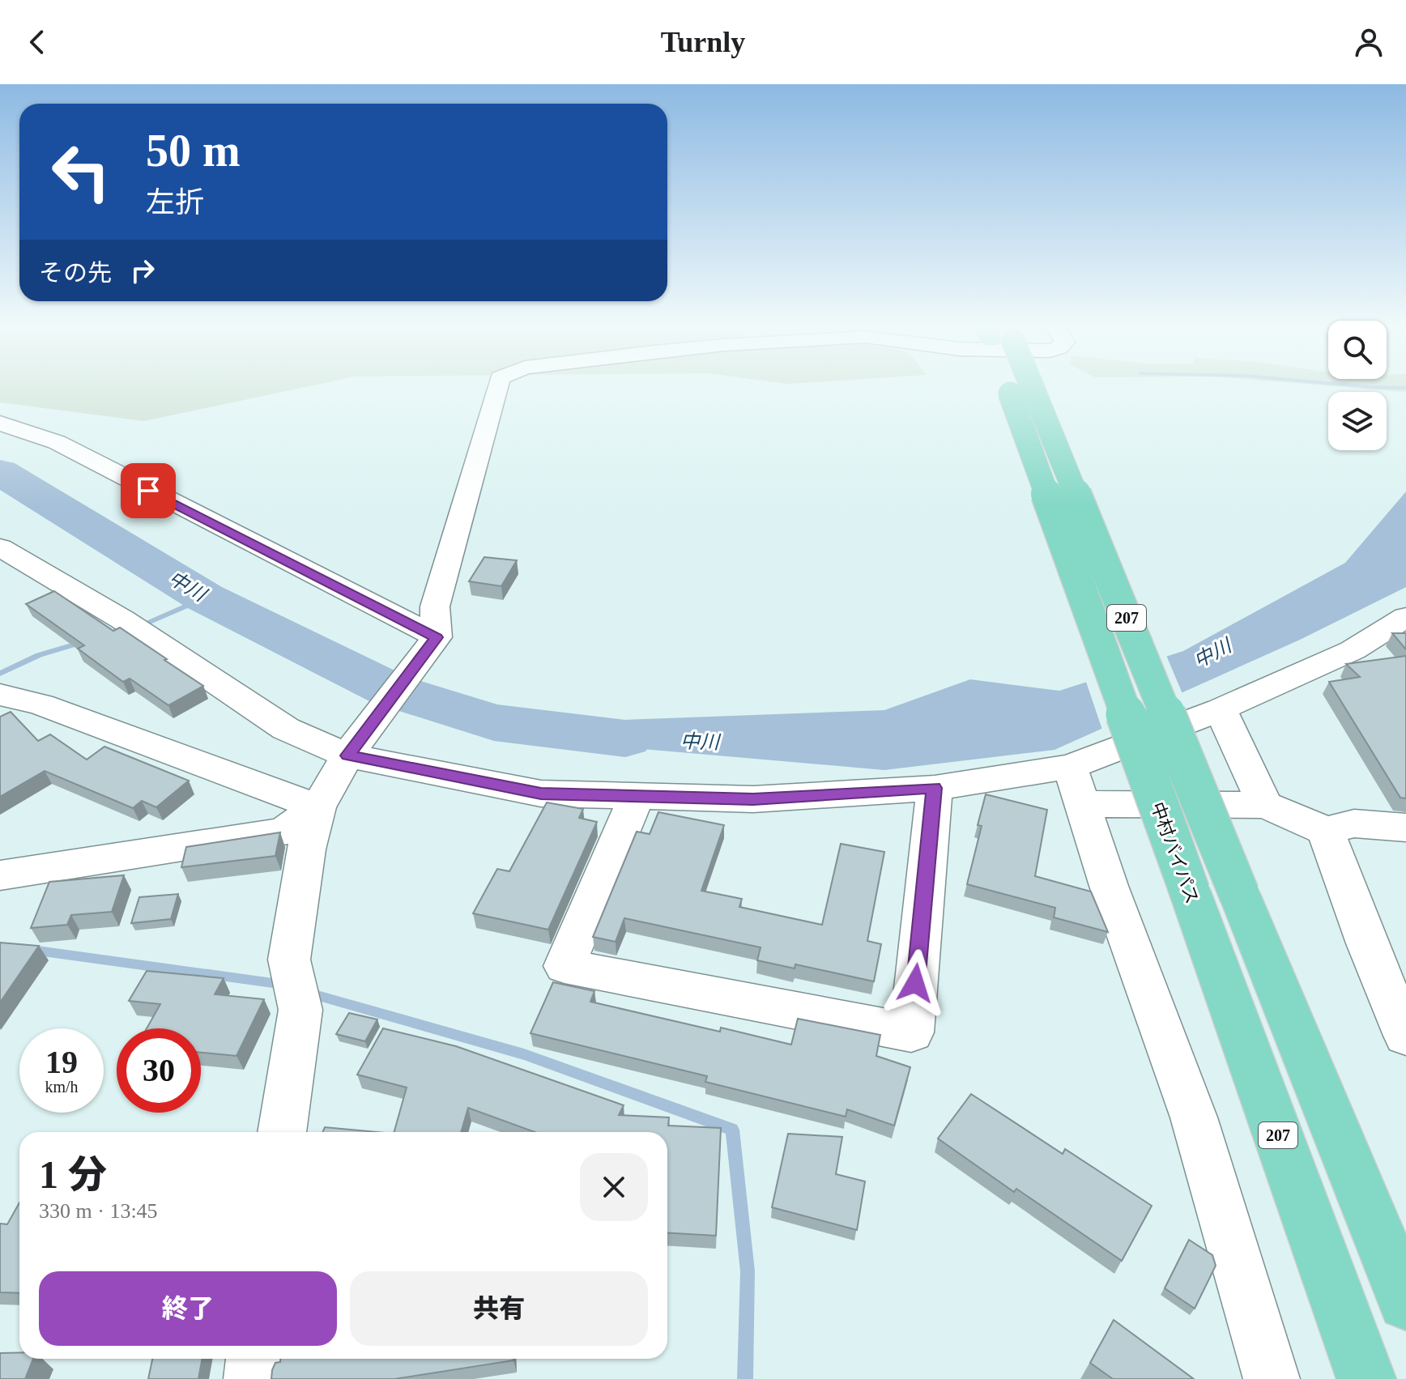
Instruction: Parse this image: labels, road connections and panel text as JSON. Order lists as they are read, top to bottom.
{
  "streets": {
    "highway": ["207", "中村バイパス"]
  },
  "water": ["中川"],
  "page": {
    "header": "Turnly",
    "turn": ["50 m", "左折"],
    "then": "その先",
    "speed": "19 km/h",
    "limit": "30",
    "heading": ["1 分", "330 m · 13:45"],
    "buttons": ["終了", "共有"]
  }
}
